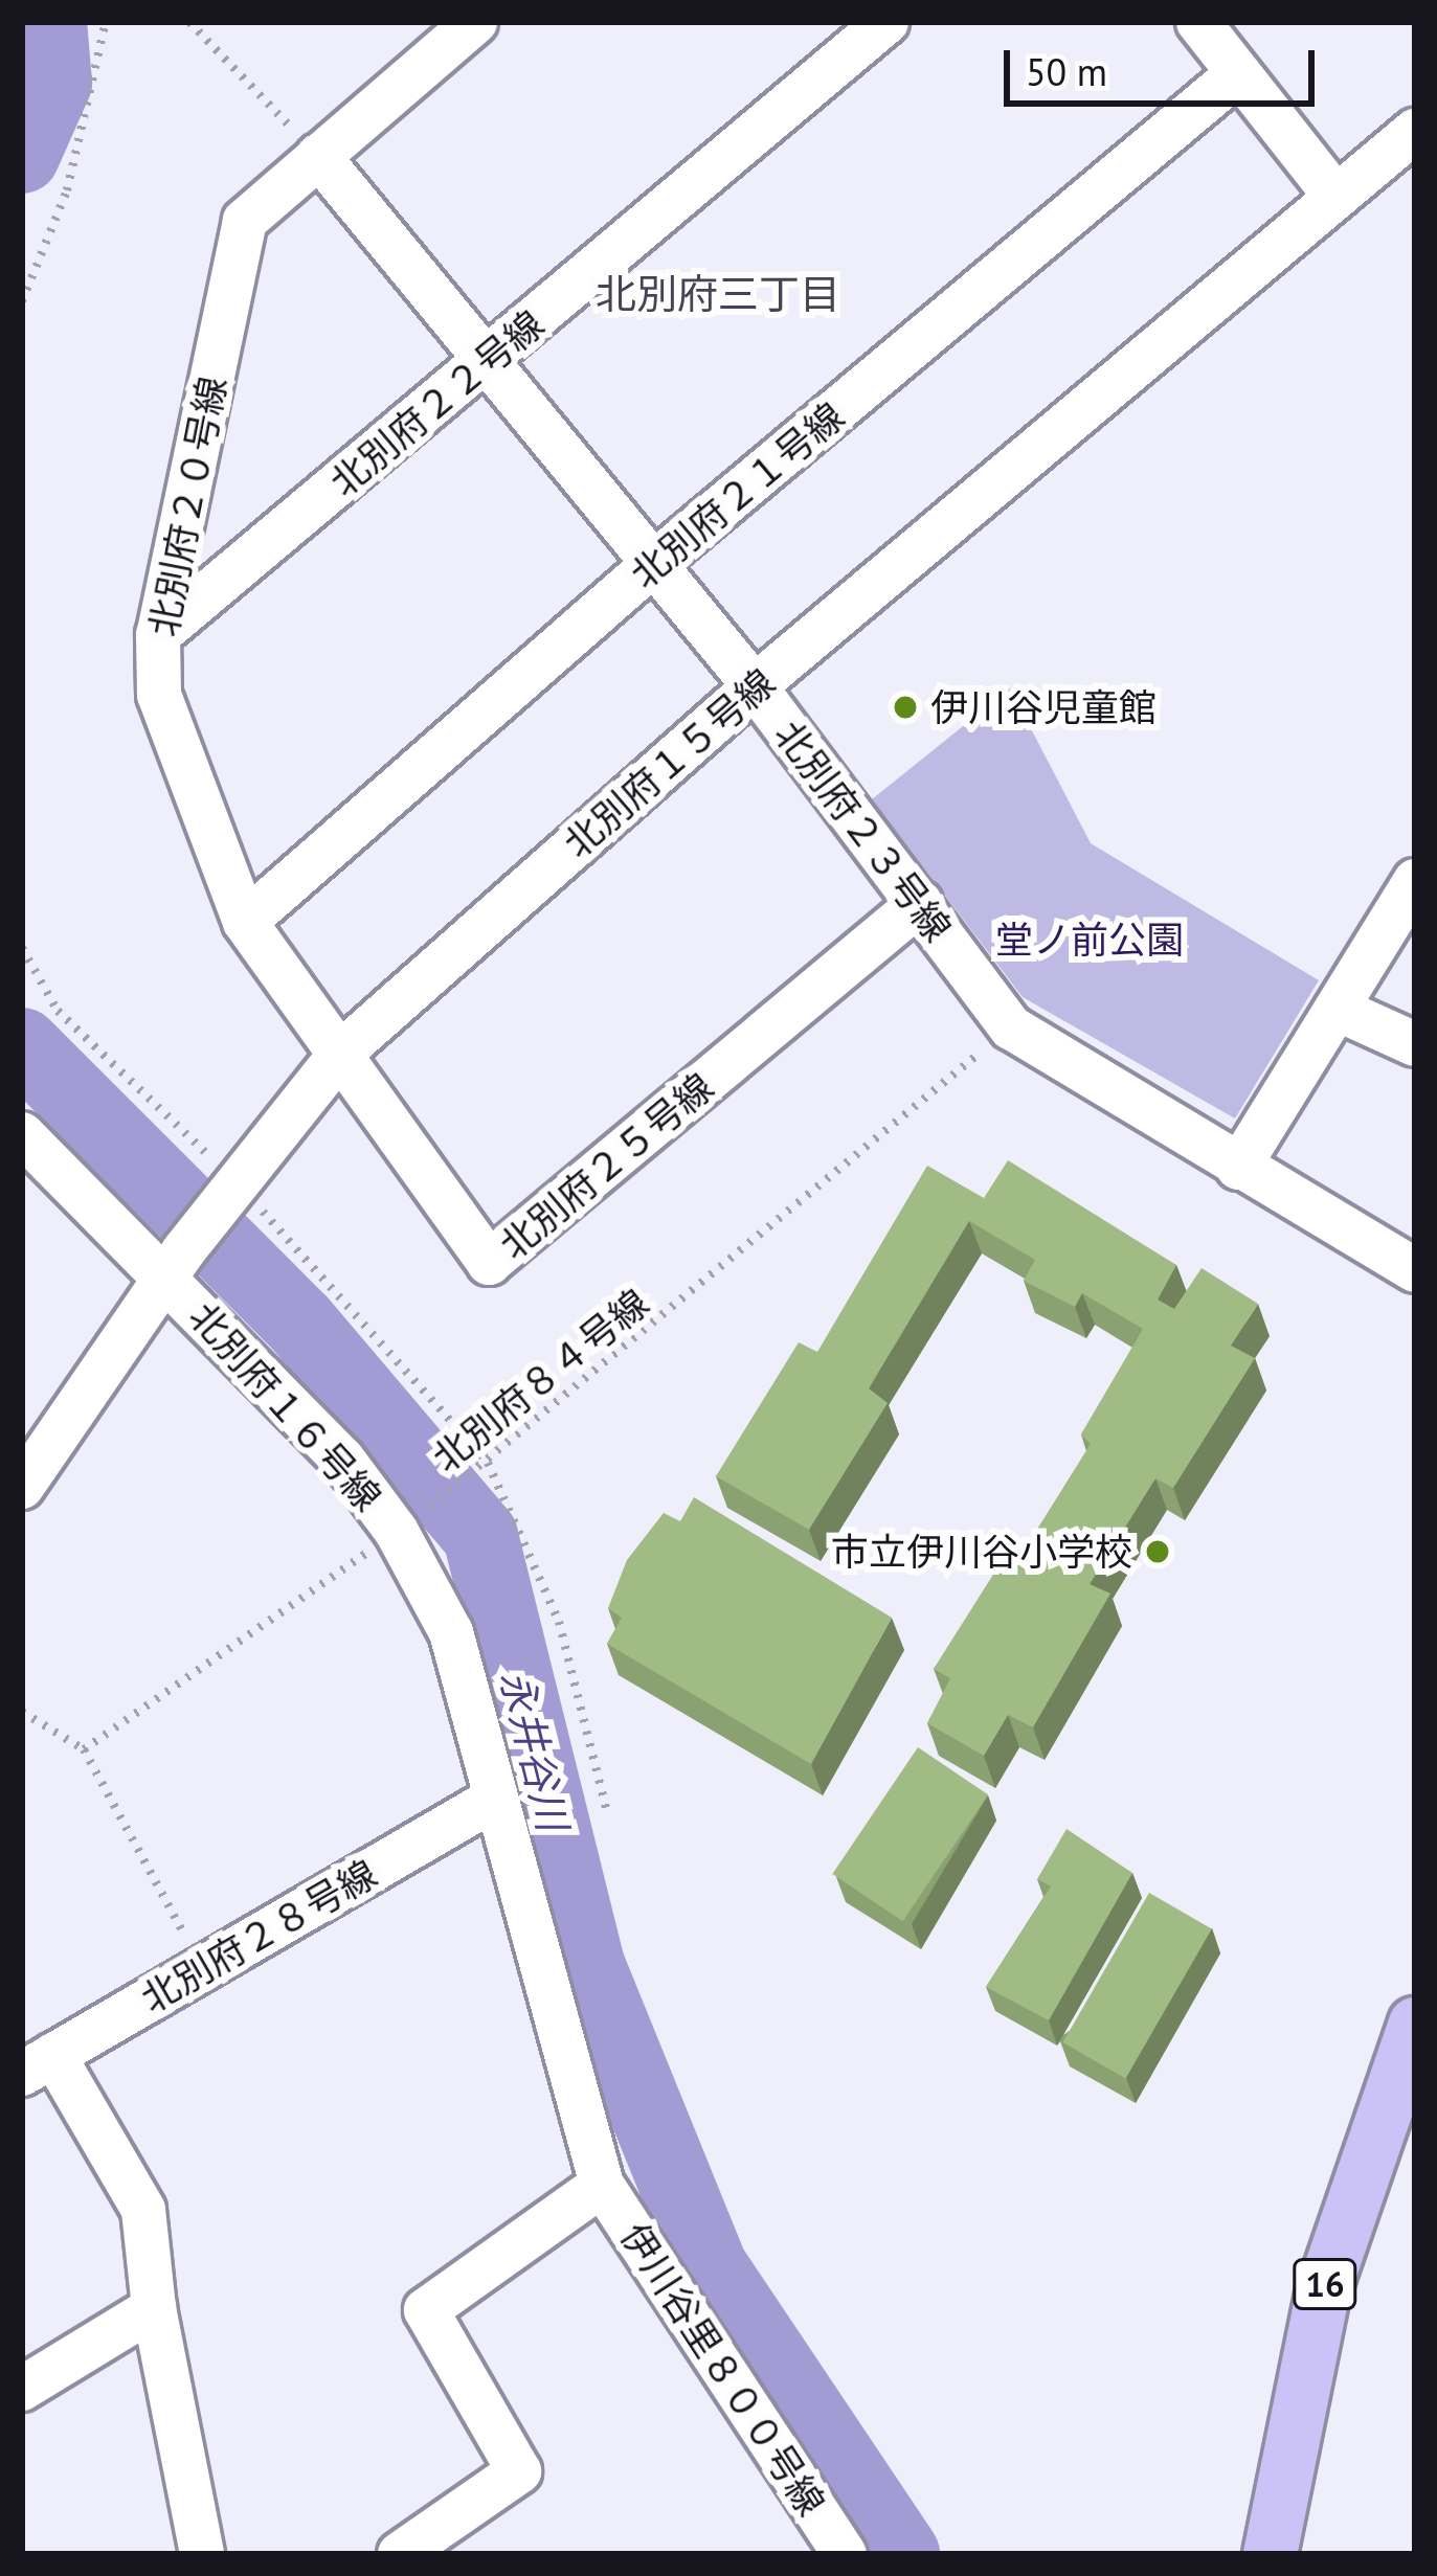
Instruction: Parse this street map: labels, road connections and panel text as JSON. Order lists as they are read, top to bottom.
{
  "streets": {
    "main road": ["16"],
    "street": [
      "北別府２２号線",
      "北別府２１号線",
      "北別府２０号線",
      "北別府１５号線",
      "北別府２３号線",
      "北別府２５号線",
      "北別府１６号線",
      "北別府２８号線",
      "伊川谷里８００号線"
    ],
    "path": ["北別府８４号線"]
  },
  "crossings": [
    ["北別府２２号線", "北別府２０号線"],
    ["北別府２２号線", "北別府２３号線"],
    ["北別府２１号線", "北別府２０号線"],
    ["北別府２１号線", "北別府２３号線"],
    ["北別府２０号線", "北別府１５号線"],
    ["北別府２０号線", "北別府２３号線"],
    ["北別府２０号線", "北別府２５号線"],
    ["北別府１５号線", "北別府２３号線"],
    ["北別府１５号線", "北別府２５号線"],
    ["北別府１５号線", "北別府１６号線"],
    ["北別府２３号線", "北別府２５号線"],
    ["北別府２３号線", "北別府８４号線"],
    ["北別府８４号線", "北別府１６号線"],
    ["北別府１６号線", "北別府２８号線"],
    ["北別府１６号線", "伊川谷里８００号線"]
  ],
  "districts": ["北別府三丁目"],
  "water": ["永井谷川"],
  "parks": ["堂ノ前公園"],
  "places": ["伊川谷児童館", "市立伊川谷小学校"],
  "scale_bar": "50 m"
}
